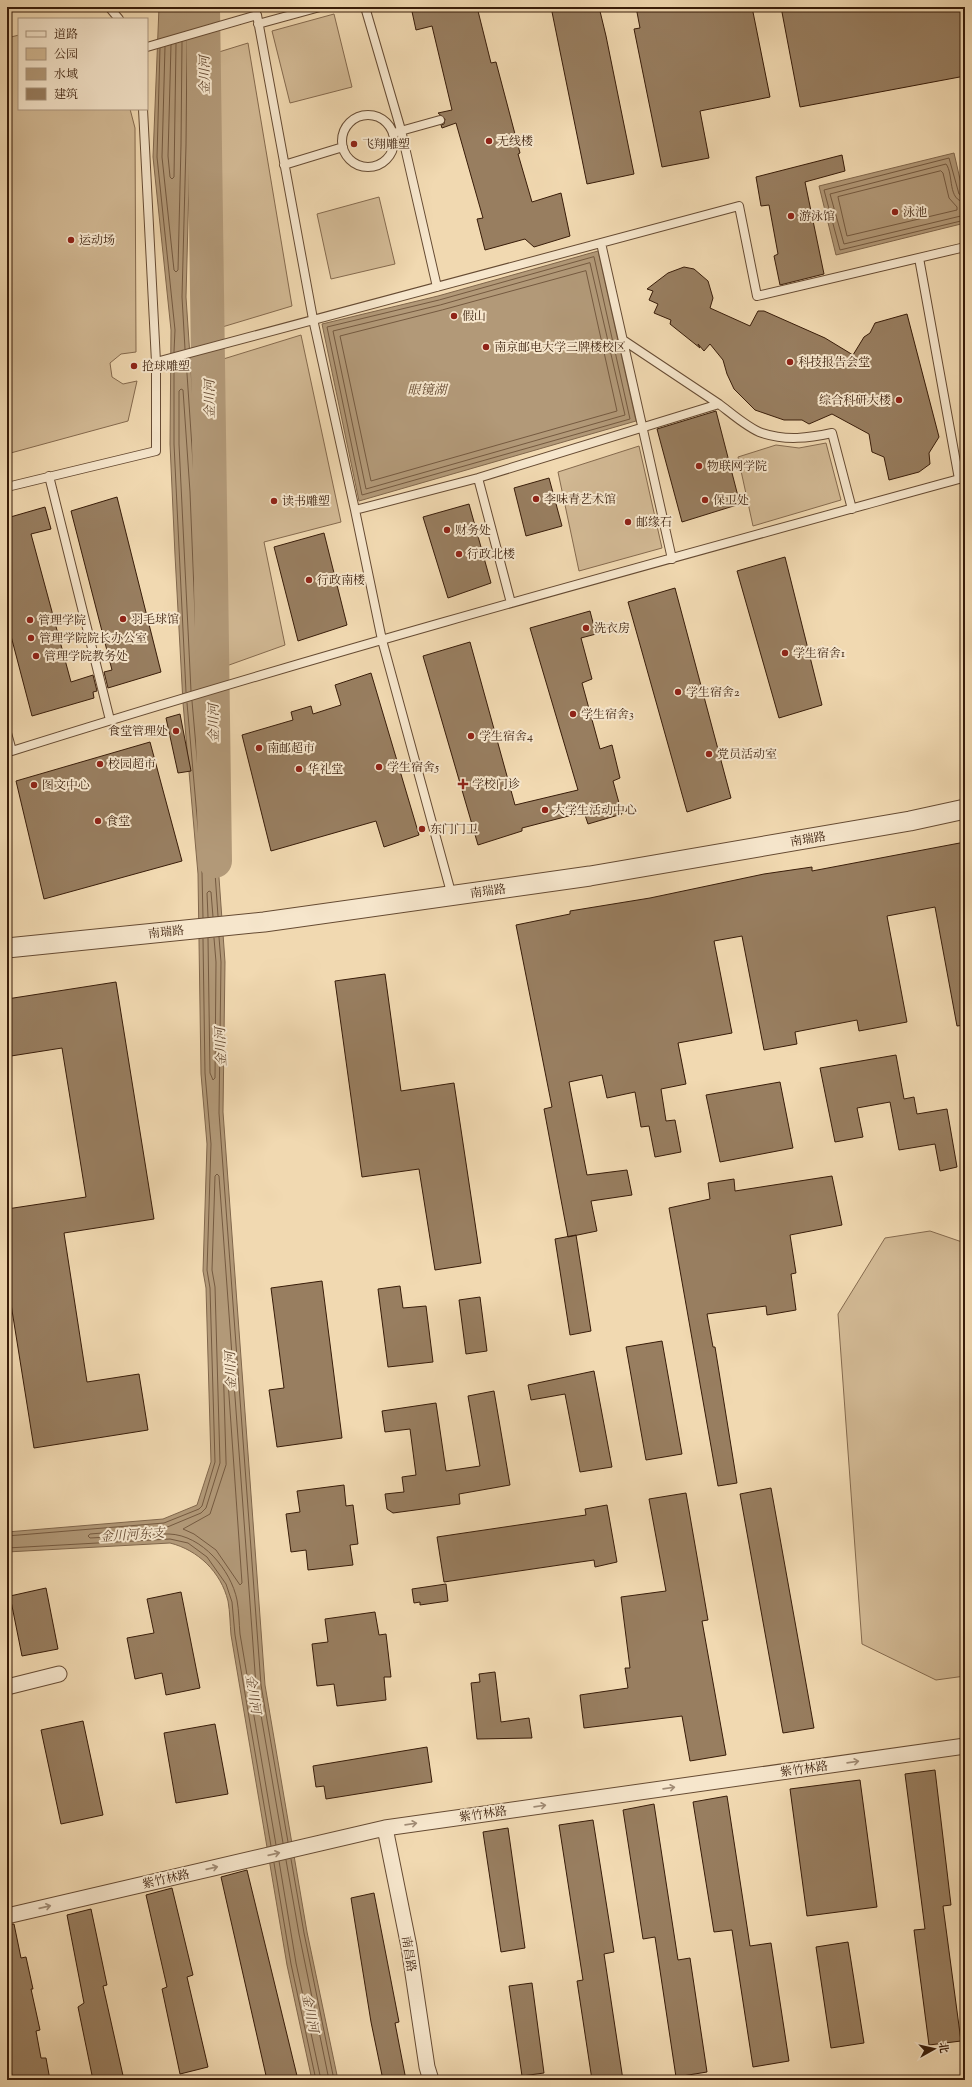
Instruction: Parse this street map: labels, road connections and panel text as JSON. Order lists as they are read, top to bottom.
{
  "streets": {
    "street": ["南瑞路", "紫竹林路", "南昌路"]
  },
  "crossings": [
    ["紫竹林路", "南昌路"]
  ],
  "one_way": ["紫竹林路"],
  "water": ["金川河", "眼镜湖", "金川河东支"],
  "places": {
    "other": [
      "无线楼",
      "飞翔雕塑",
      "泳池",
      "游泳馆",
      "运动场",
      "假山",
      "南京邮电大学三牌楼校区",
      "科技报告会堂",
      "抢球雕塑",
      "综合科研大楼",
      "物联网学院",
      "李味青艺术馆",
      "保卫处",
      "读书雕塑",
      "邮缘石",
      "财务处",
      "行政北楼",
      "行政南楼",
      "羽毛球馆",
      "管理学院",
      "洗衣房",
      "管理学院院长办公室",
      "学生宿舍1",
      "管理学院教务处",
      "学生宿舍2",
      "学生宿舍3",
      "食堂管理处",
      "学生宿舍4",
      "南邮超市",
      "党员活动室",
      "校园超市",
      "学生宿舍5",
      "华礼堂",
      "图文中心",
      "大学生活动中心",
      "食堂",
      "东门门卫"
    ],
    "health": ["学校门诊"]
  },
  "legend": [
    "道路",
    "公园",
    "水域",
    "建筑"
  ],
  "north": "right"
}
